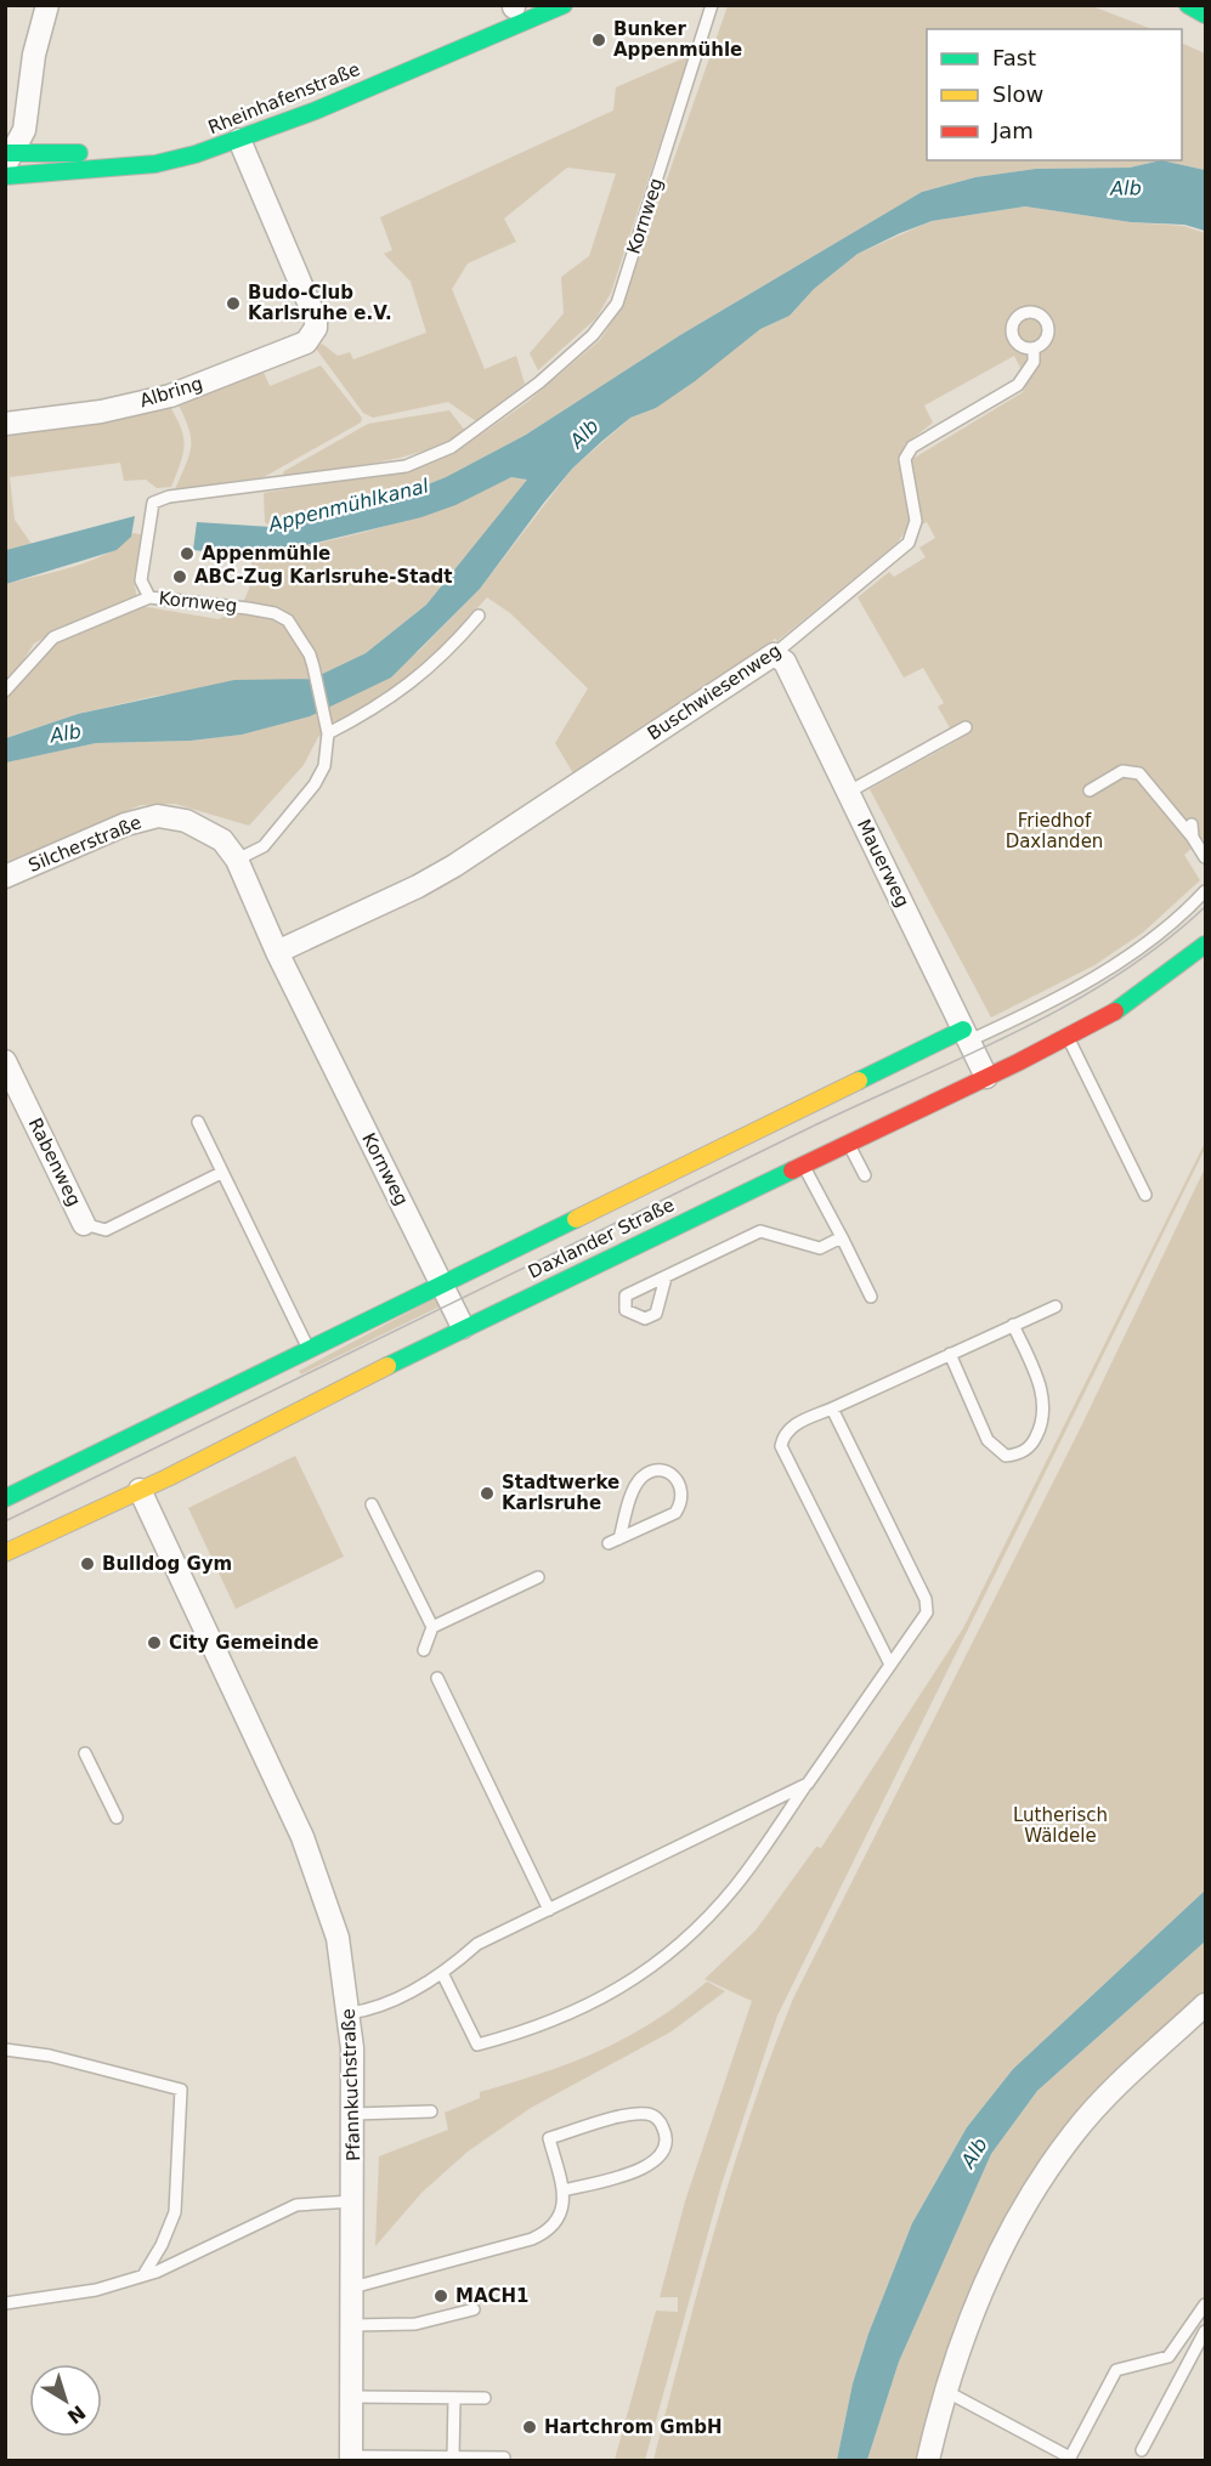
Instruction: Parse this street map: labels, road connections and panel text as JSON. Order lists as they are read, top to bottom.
{
  "streets": {
    "street": [
      "Rheinhafenstraße",
      "Kornweg",
      "Albring",
      "Buschwiesenweg",
      "Silcherstraße",
      "Mauerweg",
      "Rabenweg",
      "Daxlander Straße",
      "Pfannkuchstraße"
    ]
  },
  "crossings": [
    ["Rheinhafenstraße", "Albring"],
    ["Kornweg", "Buschwiesenweg"],
    ["Kornweg", "Silcherstraße"],
    ["Kornweg", "Daxlander Straße"],
    ["Buschwiesenweg", "Mauerweg"],
    ["Mauerweg", "Daxlander Straße"],
    ["Daxlander Straße", "Pfannkuchstraße"]
  ],
  "water": ["Alb", "Appenmühlkanal"],
  "parks": ["Friedhof Daxlanden", "Lutherisch Wäldele"],
  "places": [
    "Bunker Appenmühle",
    "Budo-Club Karlsruhe e.V.",
    "Appenmühle",
    "ABC-Zug Karlsruhe-Stadt",
    "Stadtwerke Karlsruhe",
    "Bulldog Gym",
    "City Gemeinde",
    "MACH1",
    "Hartchrom GmbH"
  ],
  "legend": ["Fast", "Slow", "Jam"],
  "north": "bottom right"
}
